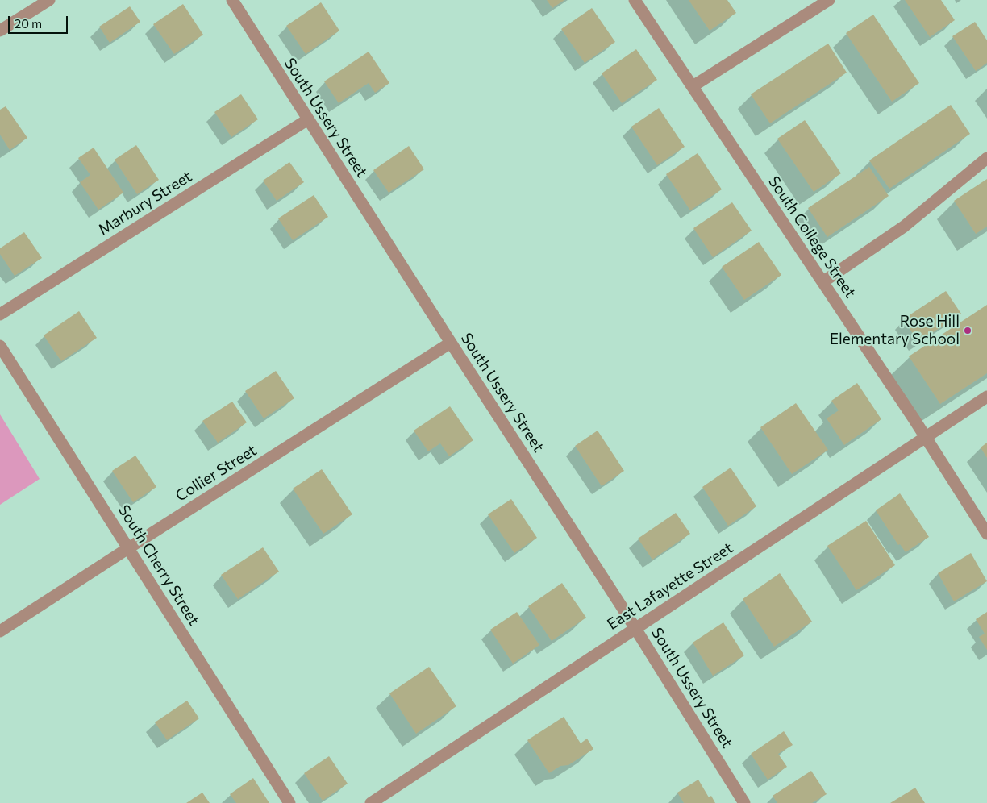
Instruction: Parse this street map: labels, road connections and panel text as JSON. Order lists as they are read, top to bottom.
{
  "streets": {
    "street": [
      "South Ussery Street",
      "Marbury Street",
      "South College Street",
      "Collier Street",
      "South Cherry Street",
      "East Lafayette Street"
    ]
  },
  "crossings": [
    ["South Ussery Street", "Marbury Street"],
    ["South Ussery Street", "Collier Street"],
    ["South Ussery Street", "East Lafayette Street"],
    ["South College Street", "East Lafayette Street"],
    ["Collier Street", "South Cherry Street"]
  ],
  "places": ["Rose Hill Elementary School"],
  "scale_bar": "20 m"
}
